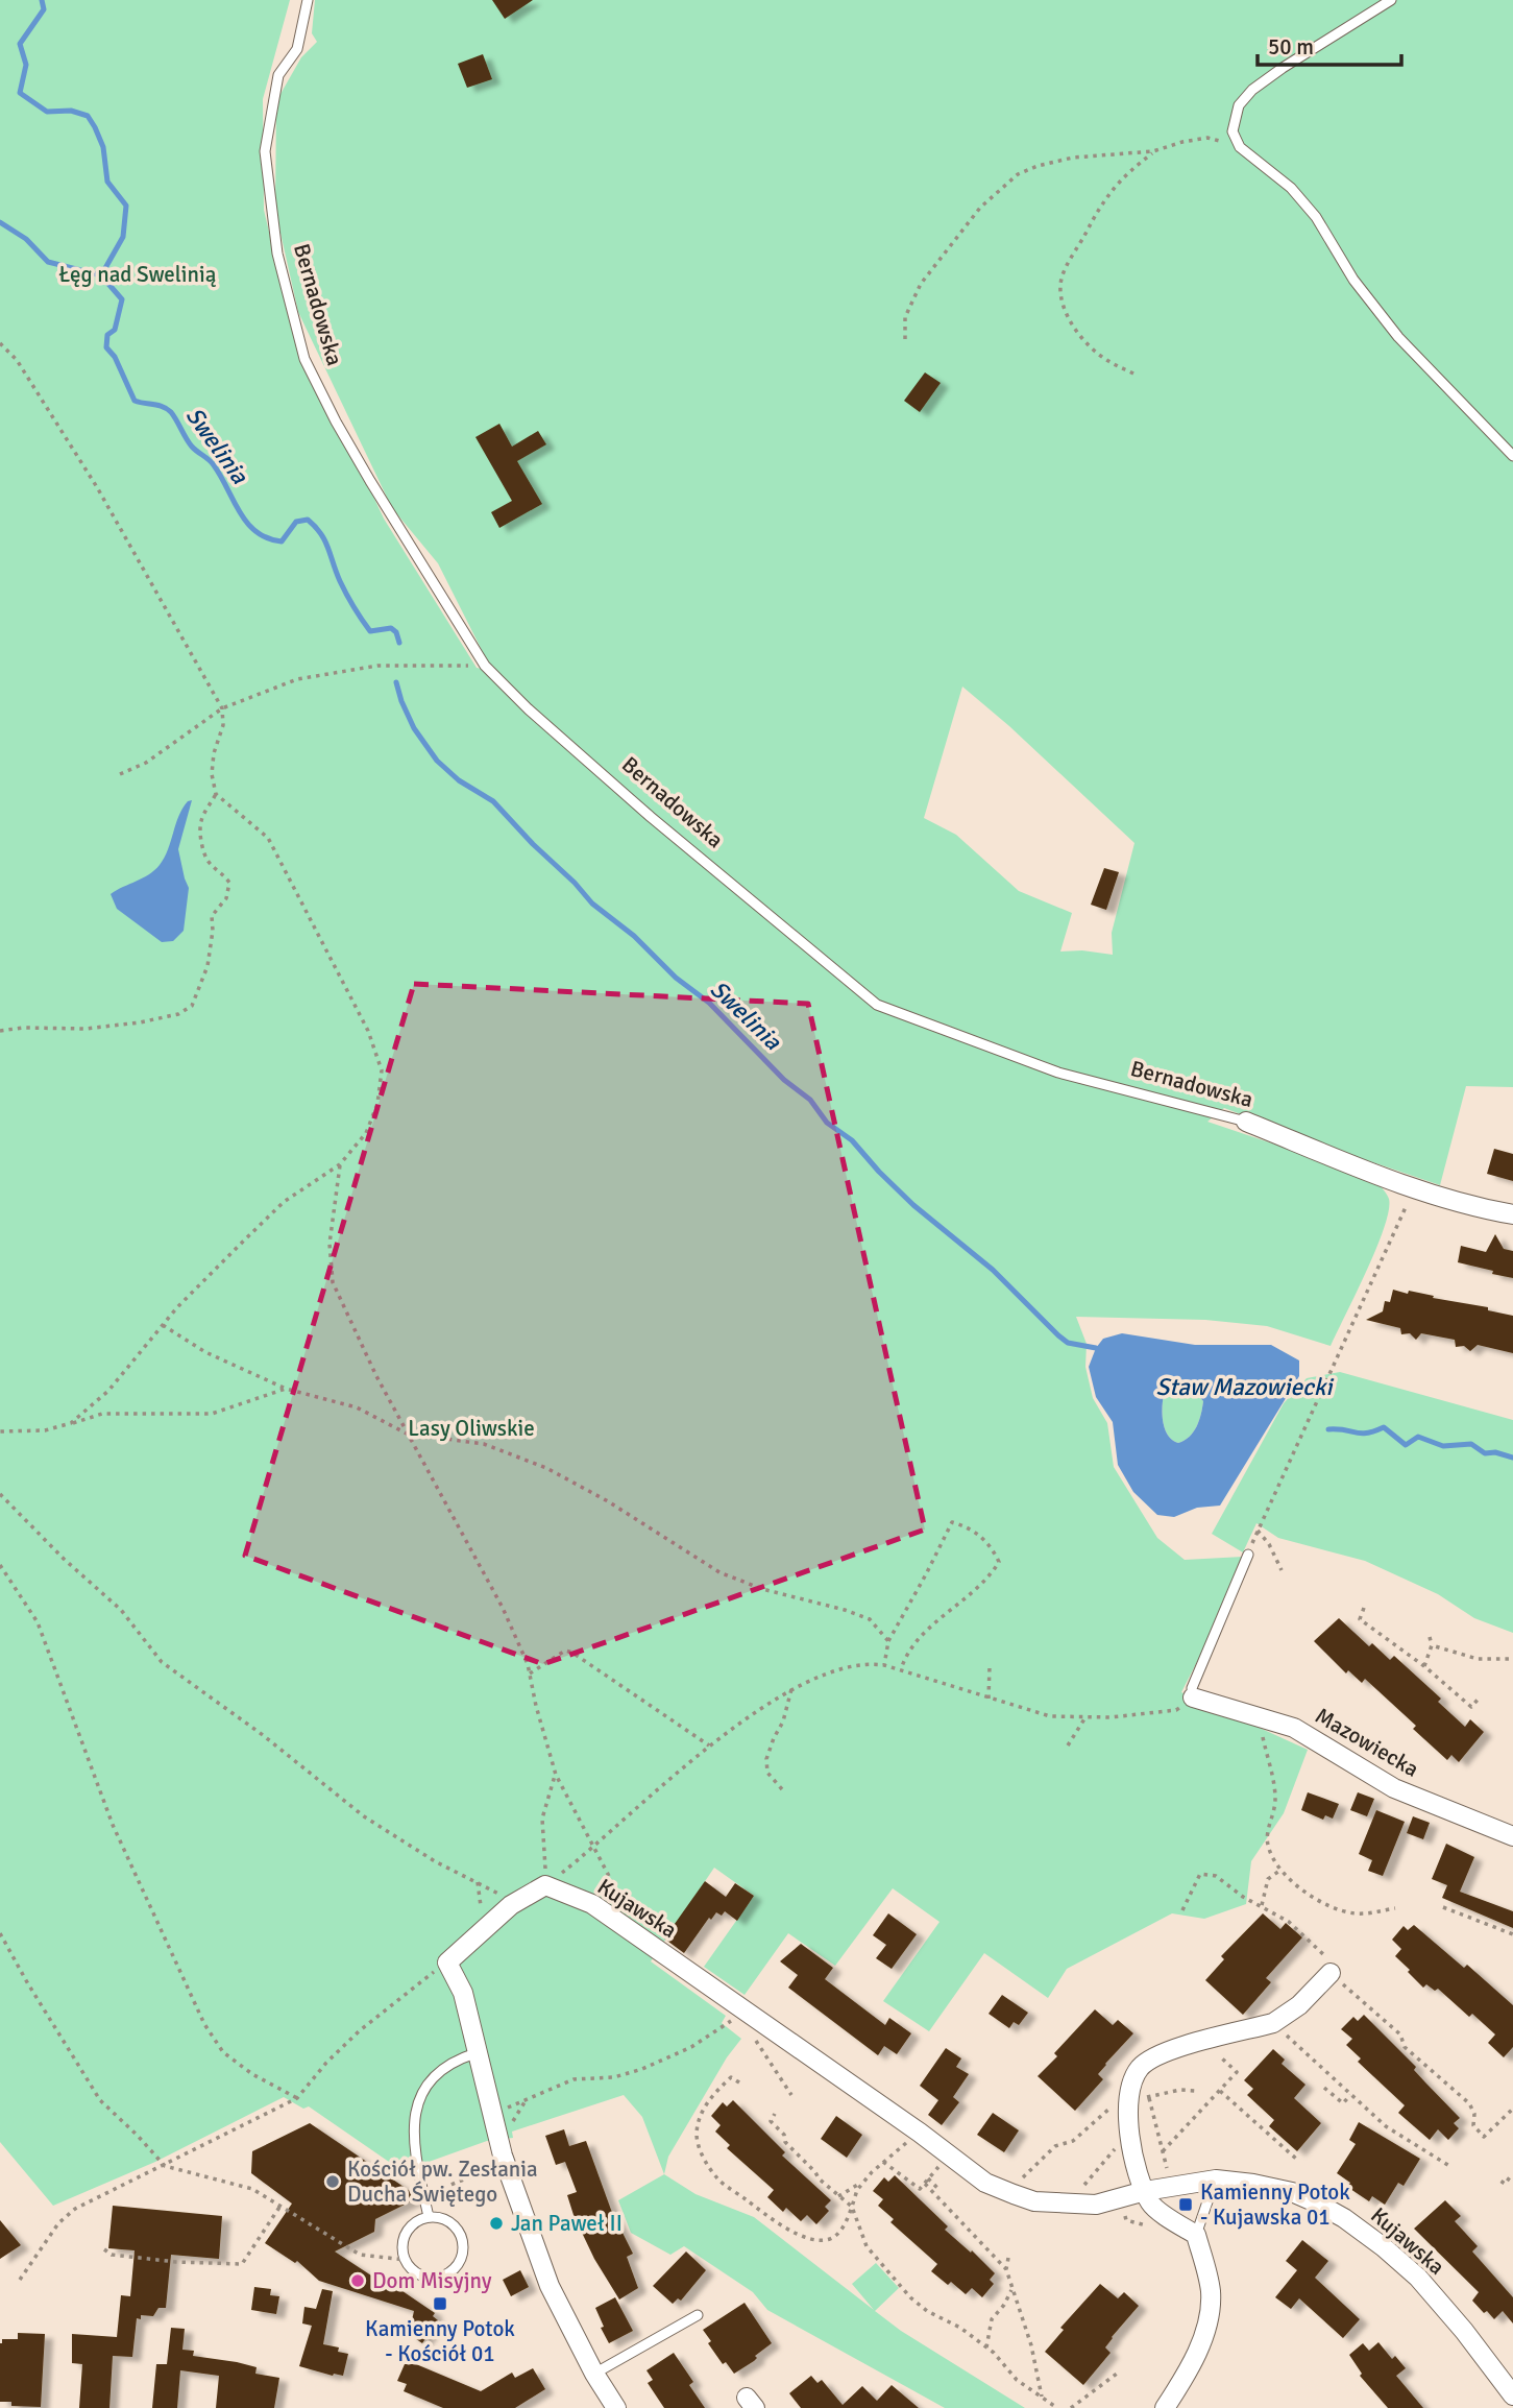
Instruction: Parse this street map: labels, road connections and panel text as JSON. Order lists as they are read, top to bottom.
{
  "streets": {
    "street": ["Bernadowska", "Mazowiecka", "Kujawska"]
  },
  "water": ["Swelinia", "Staw Mazowiecki"],
  "parks": ["Łęg nad Swelinią", "Lasy Oliwskie"],
  "places": {
    "other": ["Kościół pw. Zesłania Ducha Świętego", "Jan Paweł II", "Dom Misyjny"],
    "transit": ["Kamienny Potok - Kujawska 01", "Kamienny Potok - Kościół 01"]
  },
  "scale_bar": "50 m"
}
